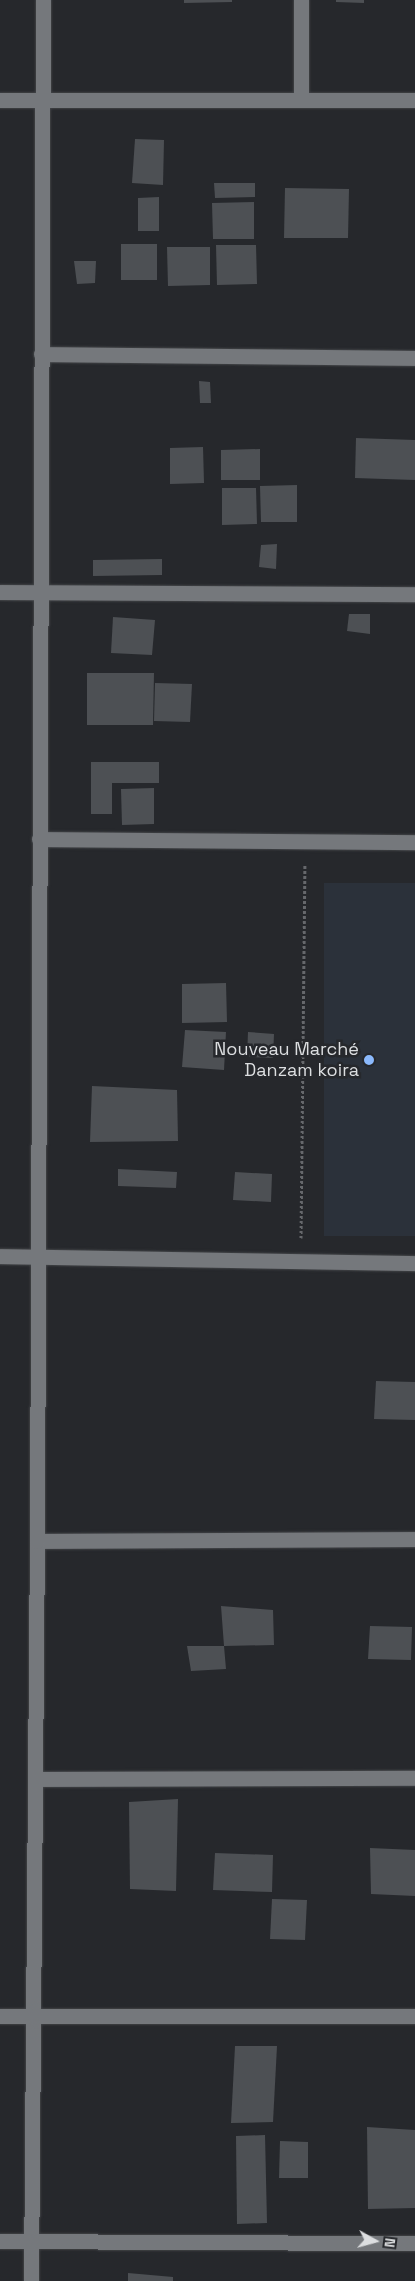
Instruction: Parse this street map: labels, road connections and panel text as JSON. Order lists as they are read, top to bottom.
{
  "places": ["Nouveau Marché Danzam koira"],
  "north": "right"
}
